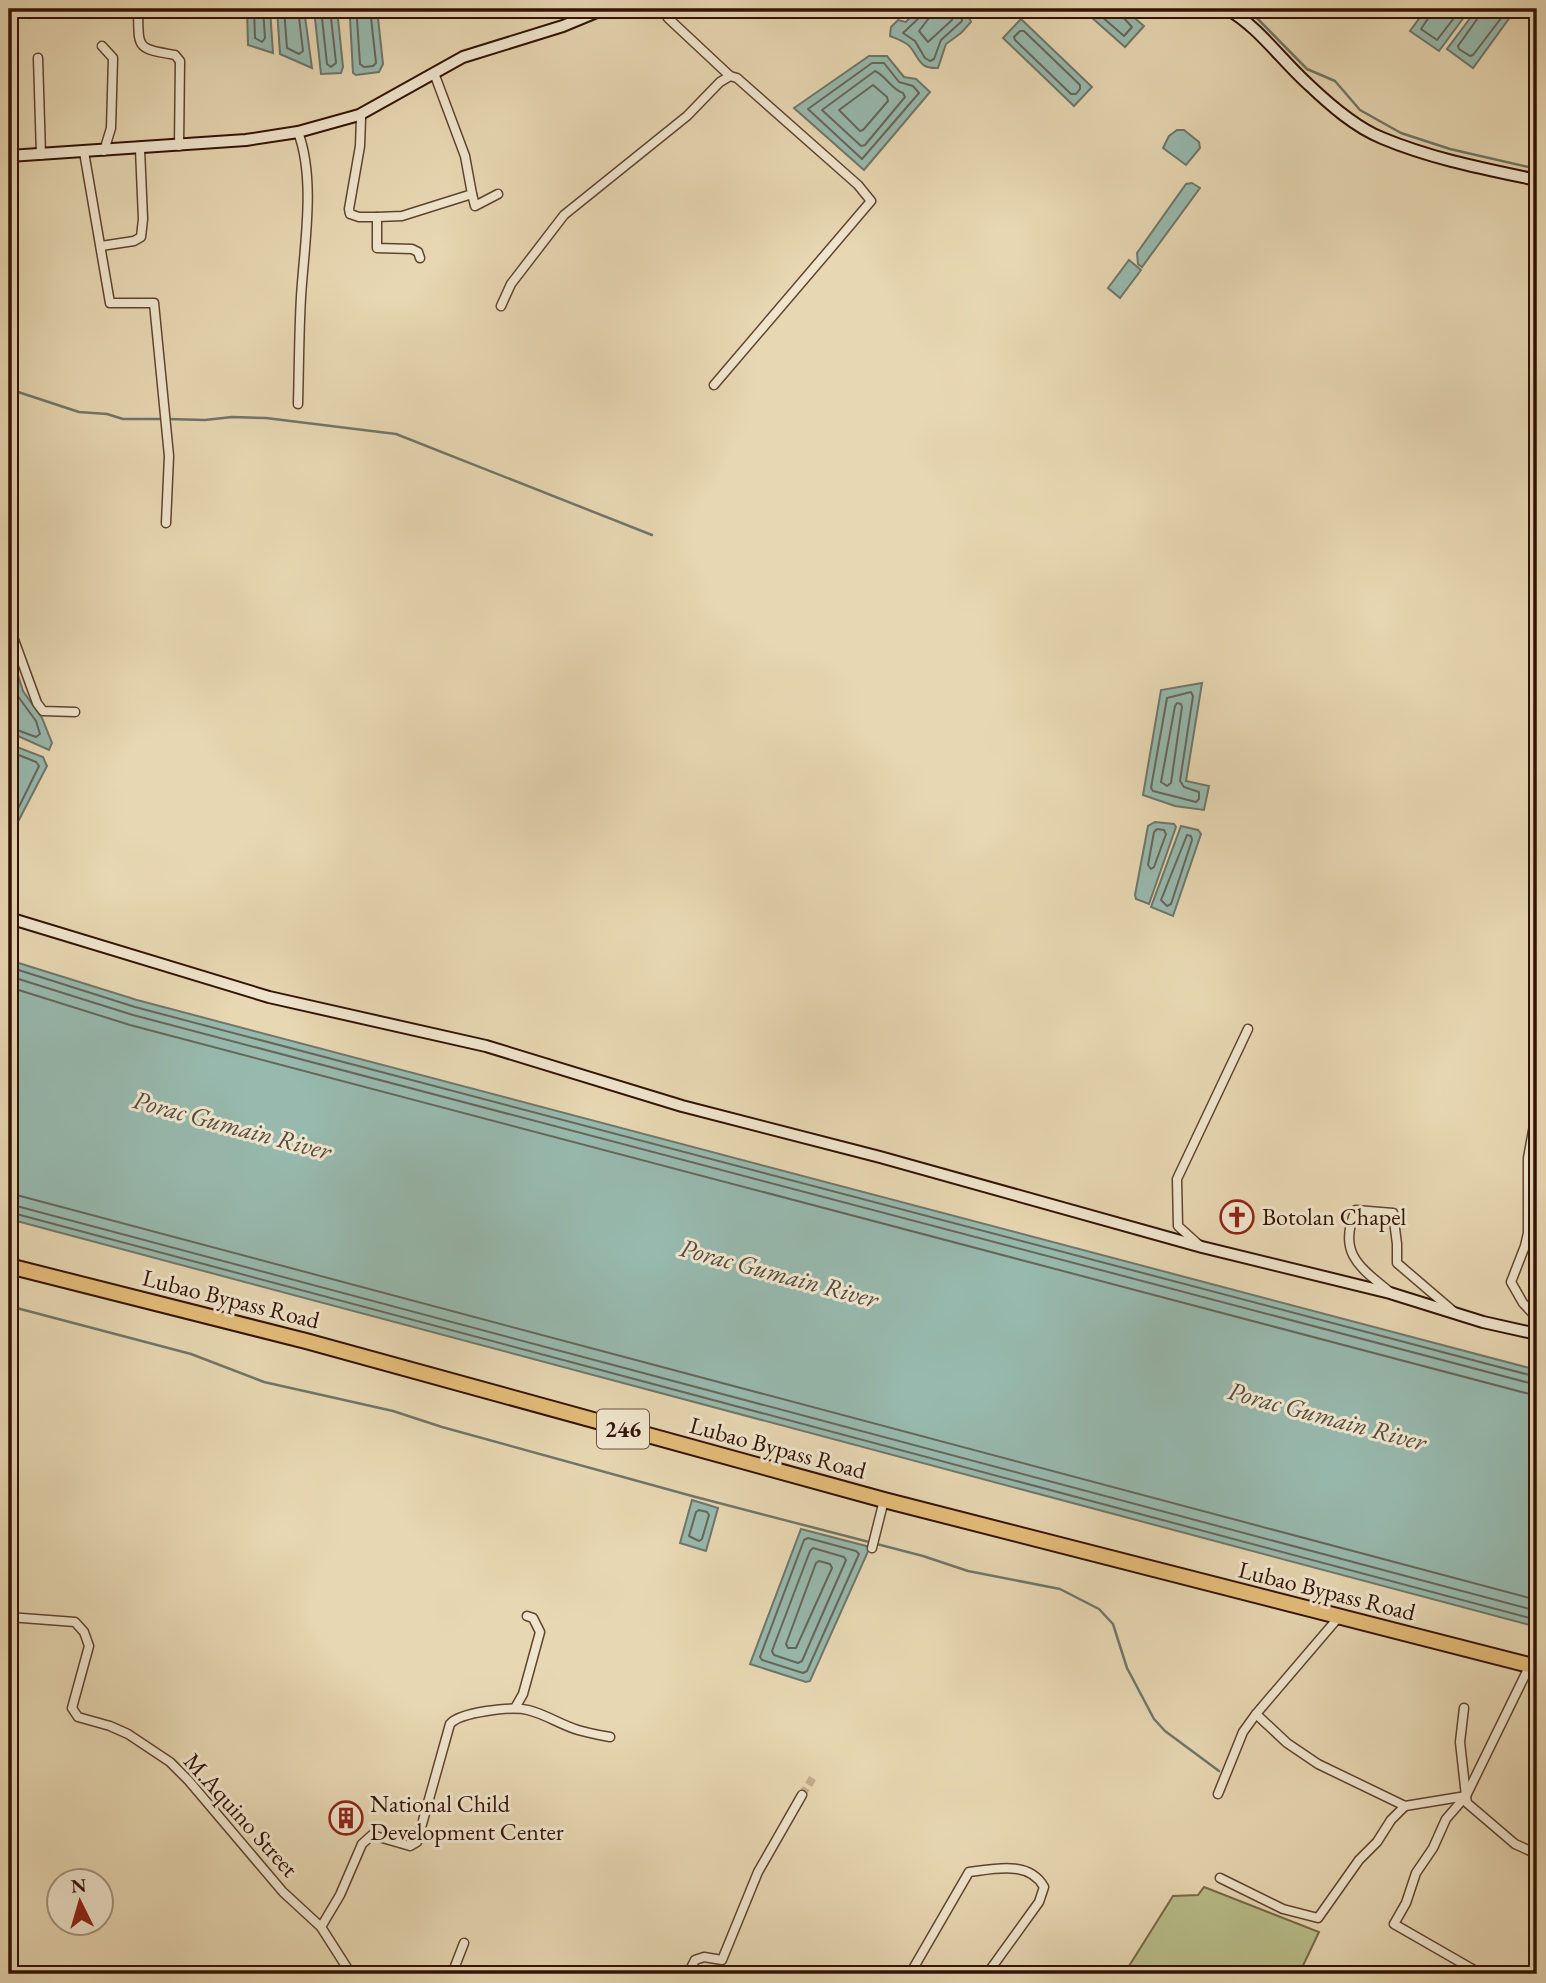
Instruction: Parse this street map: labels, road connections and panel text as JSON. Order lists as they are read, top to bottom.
{
  "streets": {
    "highway": ["Lubao Bypass Road", "246"],
    "street": ["M.Aquino Street"]
  },
  "water": ["Porac Gumain River"],
  "places": {
    "church": ["Botolan Chapel"],
    "building": ["National Child Development Center"]
  },
  "north": "top"
}
